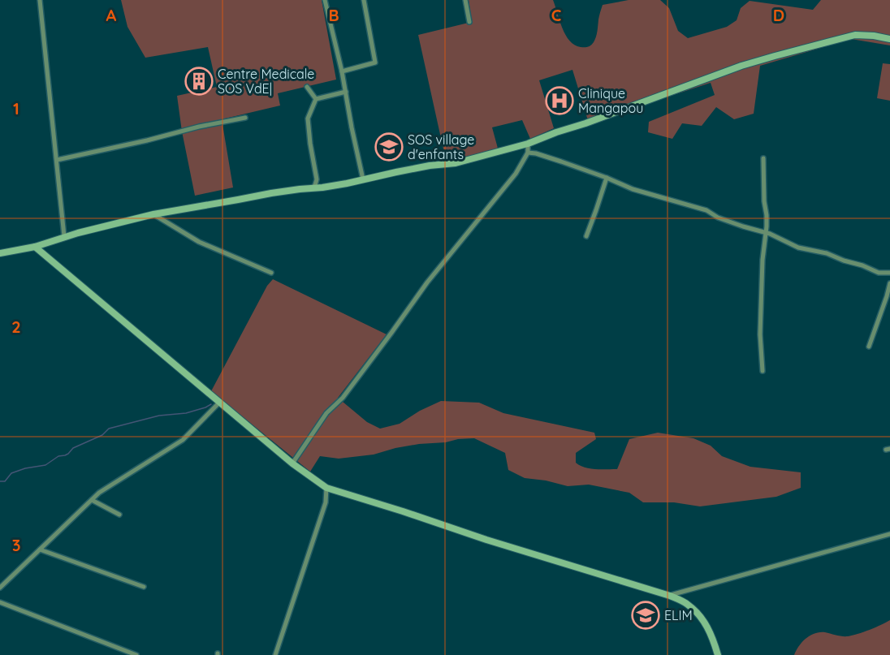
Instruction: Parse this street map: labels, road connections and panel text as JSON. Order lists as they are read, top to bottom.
{
  "places": {
    "building": ["Centre Medicale SOS VdE|"],
    "hospital": ["Clinique Mangapou"],
    "school or university": ["SOS village d'enfants", "ELIM"]
  },
  "grid": {
    "columns": [
      "A",
      "B",
      "C",
      "D"
    ],
    "rows": ["1", "2", "3"]
  }
}
